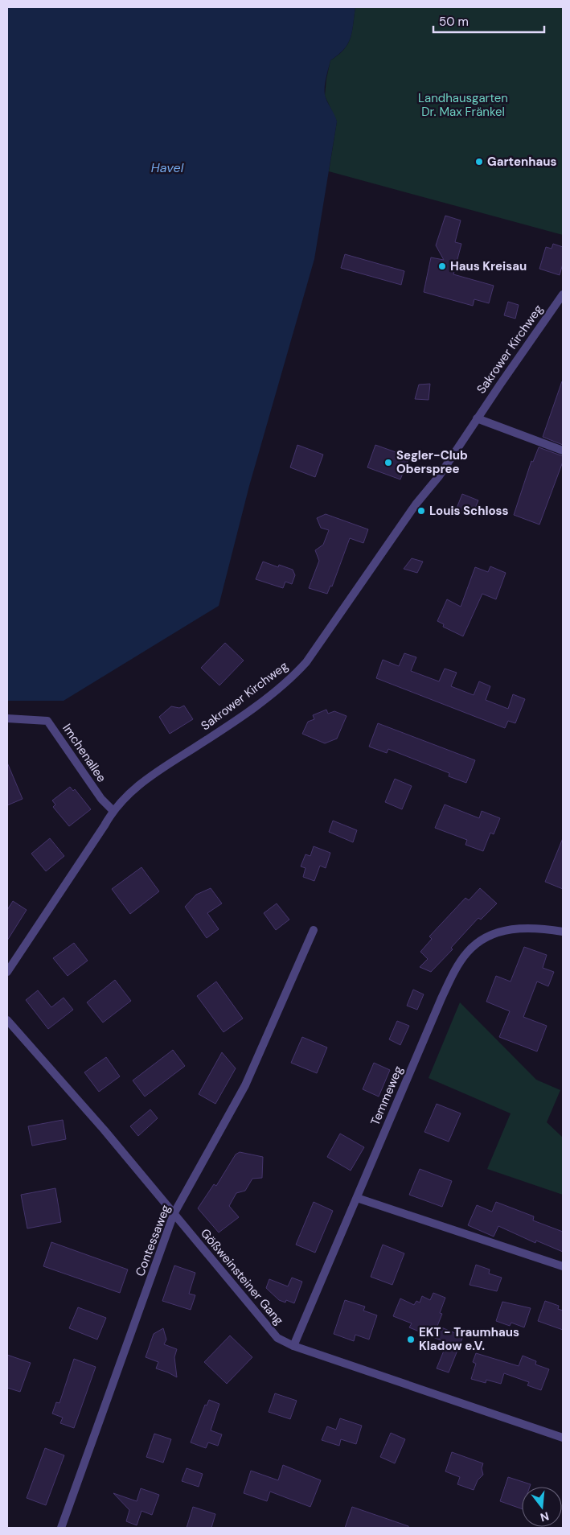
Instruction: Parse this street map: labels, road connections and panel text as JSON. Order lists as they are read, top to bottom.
{
  "streets": {
    "street": [
      "Sakrower Kirchweg",
      "Imchenallee",
      "Temmeweg",
      "Contessaweg",
      "Gößweinsteiner Gang"
    ]
  },
  "crossings": [
    ["Sakrower Kirchweg", "Imchenallee"],
    ["Temmeweg", "Gößweinsteiner Gang"],
    ["Contessaweg", "Gößweinsteiner Gang"]
  ],
  "water": ["Havel"],
  "parks": ["Landhausgarten Dr. Max Fränkel"],
  "places": [
    "Gartenhaus",
    "Haus Kreisau",
    "Segler-Club Oberspree",
    "Louis Schloss",
    "EKT - Traumhaus Kladow e.V."
  ],
  "scale_bar": "50 m",
  "north": "bottom"
}
